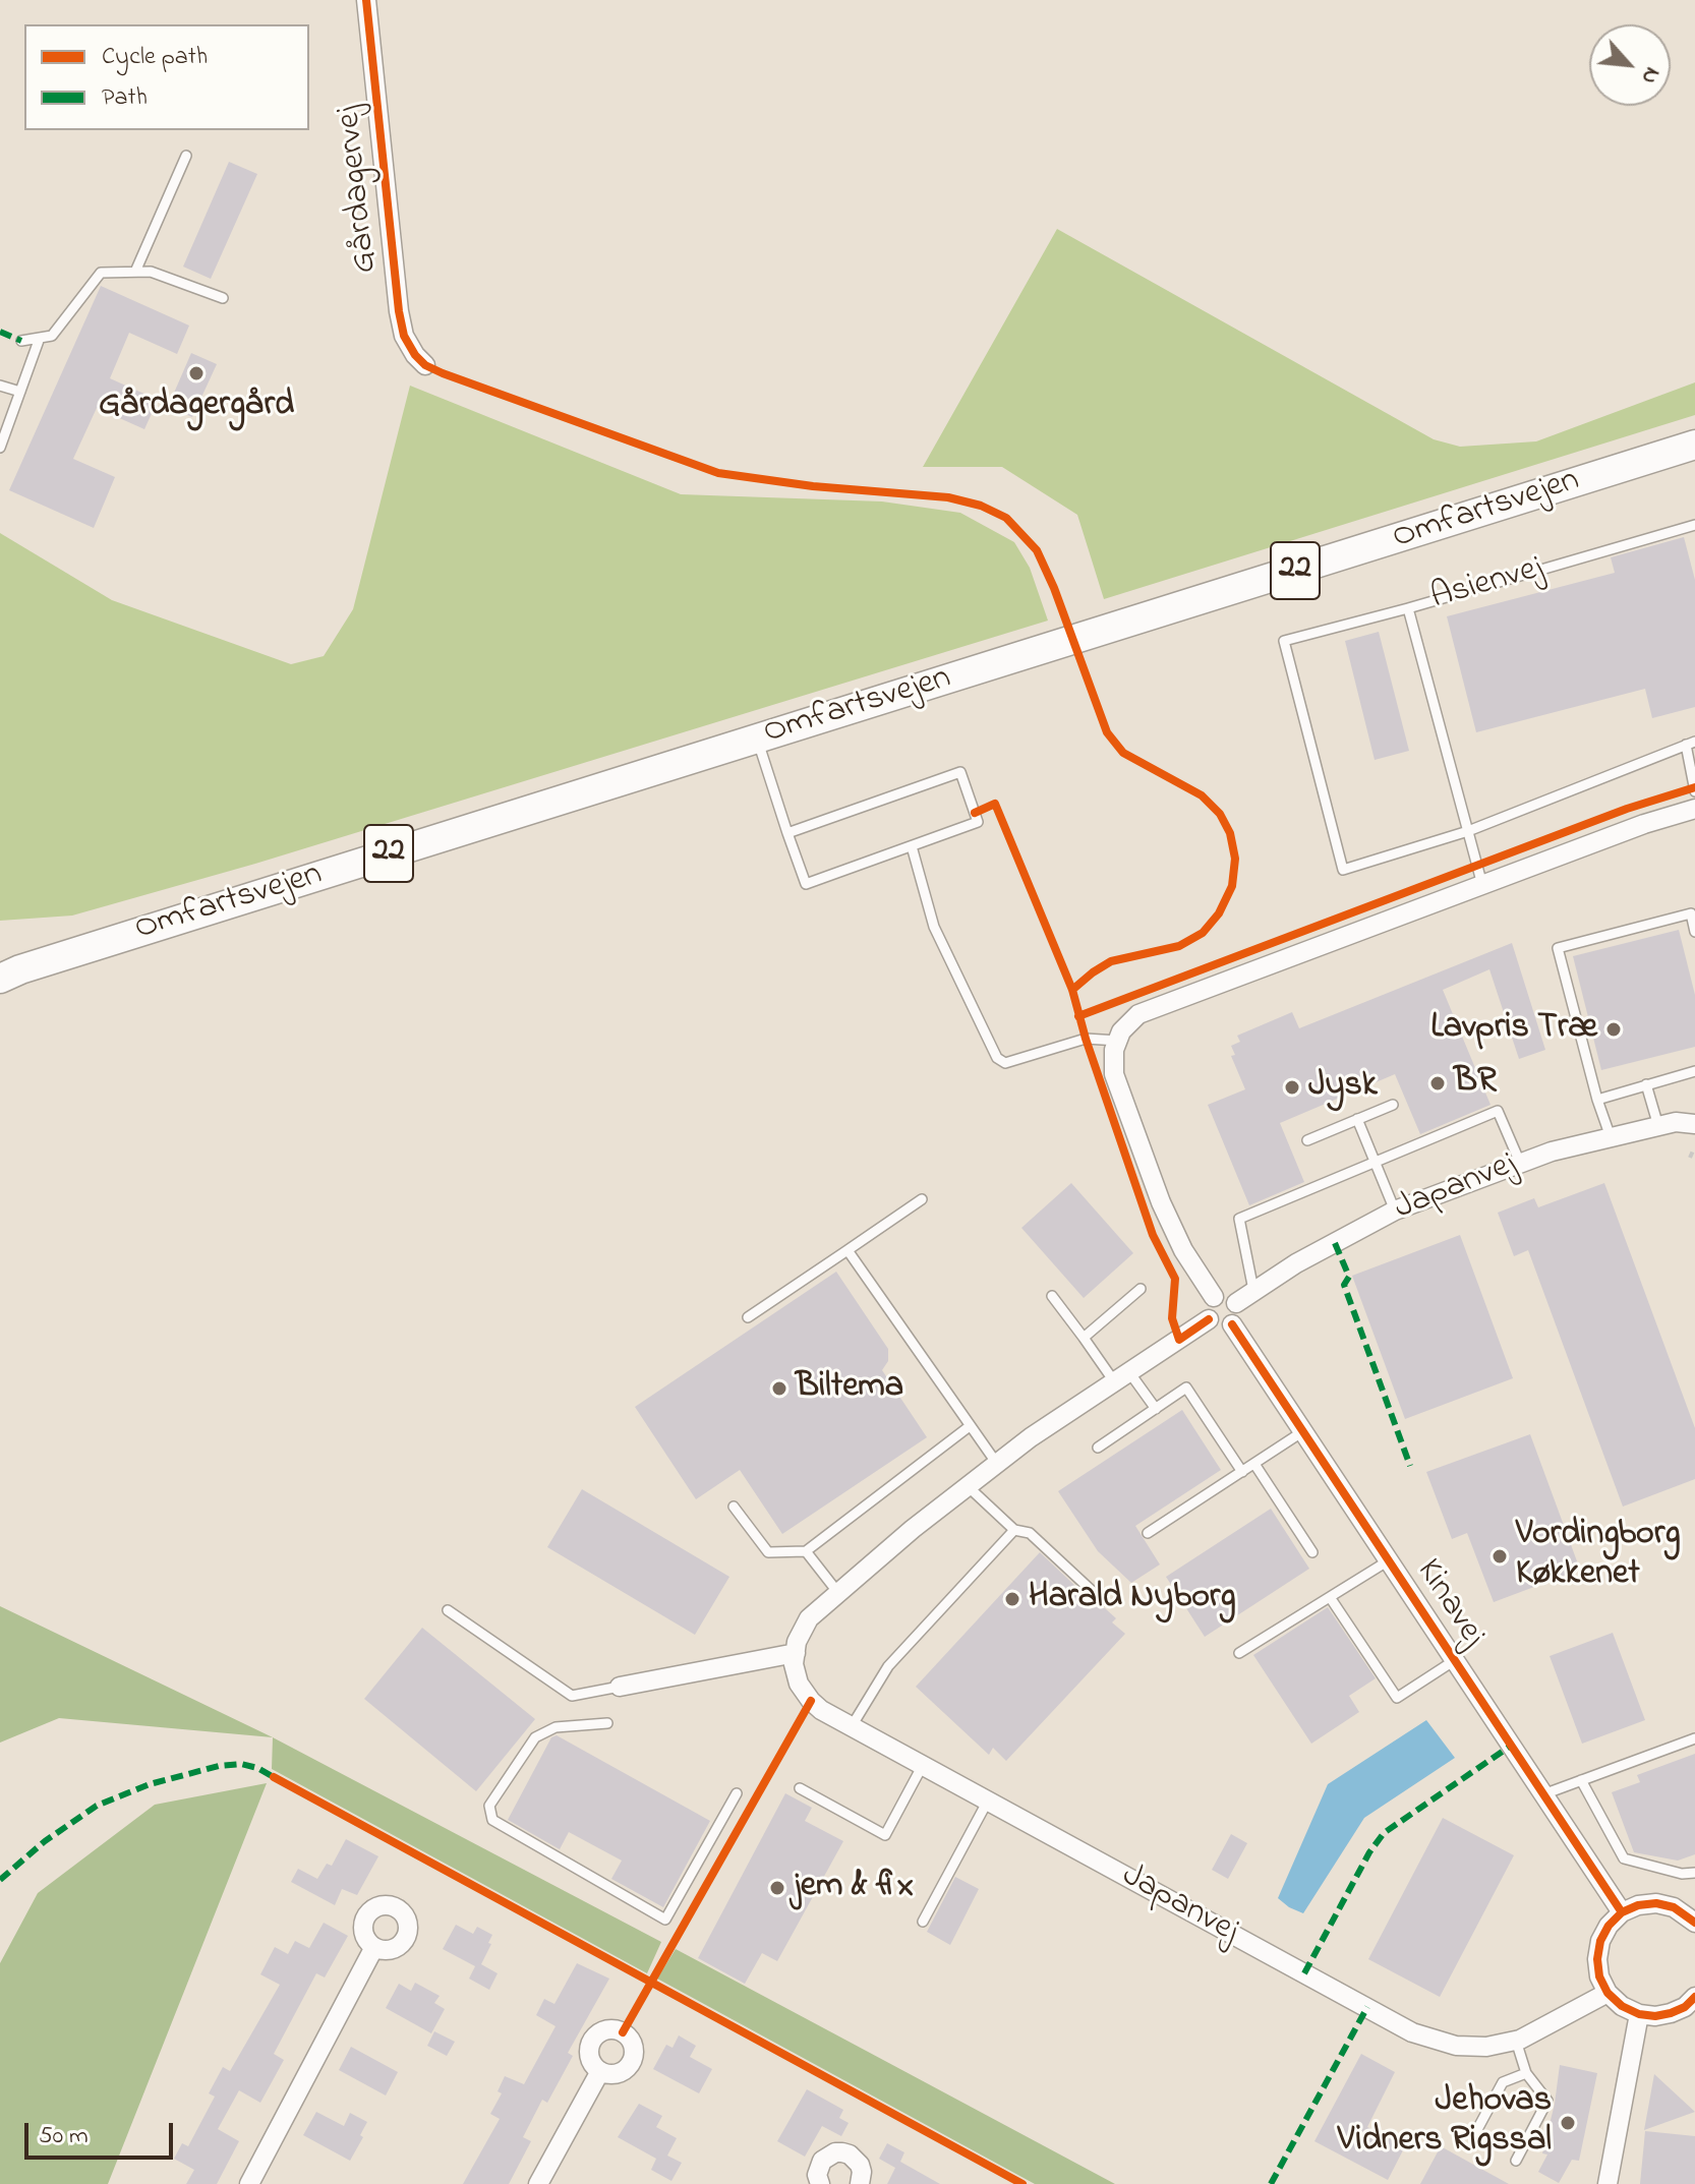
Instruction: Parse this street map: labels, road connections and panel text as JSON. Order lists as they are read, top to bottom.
{
  "streets": {
    "main road": ["Omfartsvejen", "22"],
    "street": ["Gårdagervej", "Japanvej", "Kinavej"],
    "lane": ["Asienvej"]
  },
  "crossings": [
    ["Japanvej", "Kinavej"]
  ],
  "places": [
    "Gårdagergård",
    "Lavpris Træ",
    "BR",
    "Jysk",
    "Biltema",
    "Vordingborg Køkkenet",
    "Harald Nyborg",
    "jem & fix",
    "Jehovas Vidners Rigssal"
  ],
  "legend": ["Cycle path", "Path"],
  "scale_bar": "50 m",
  "north": "bottom right"
}
